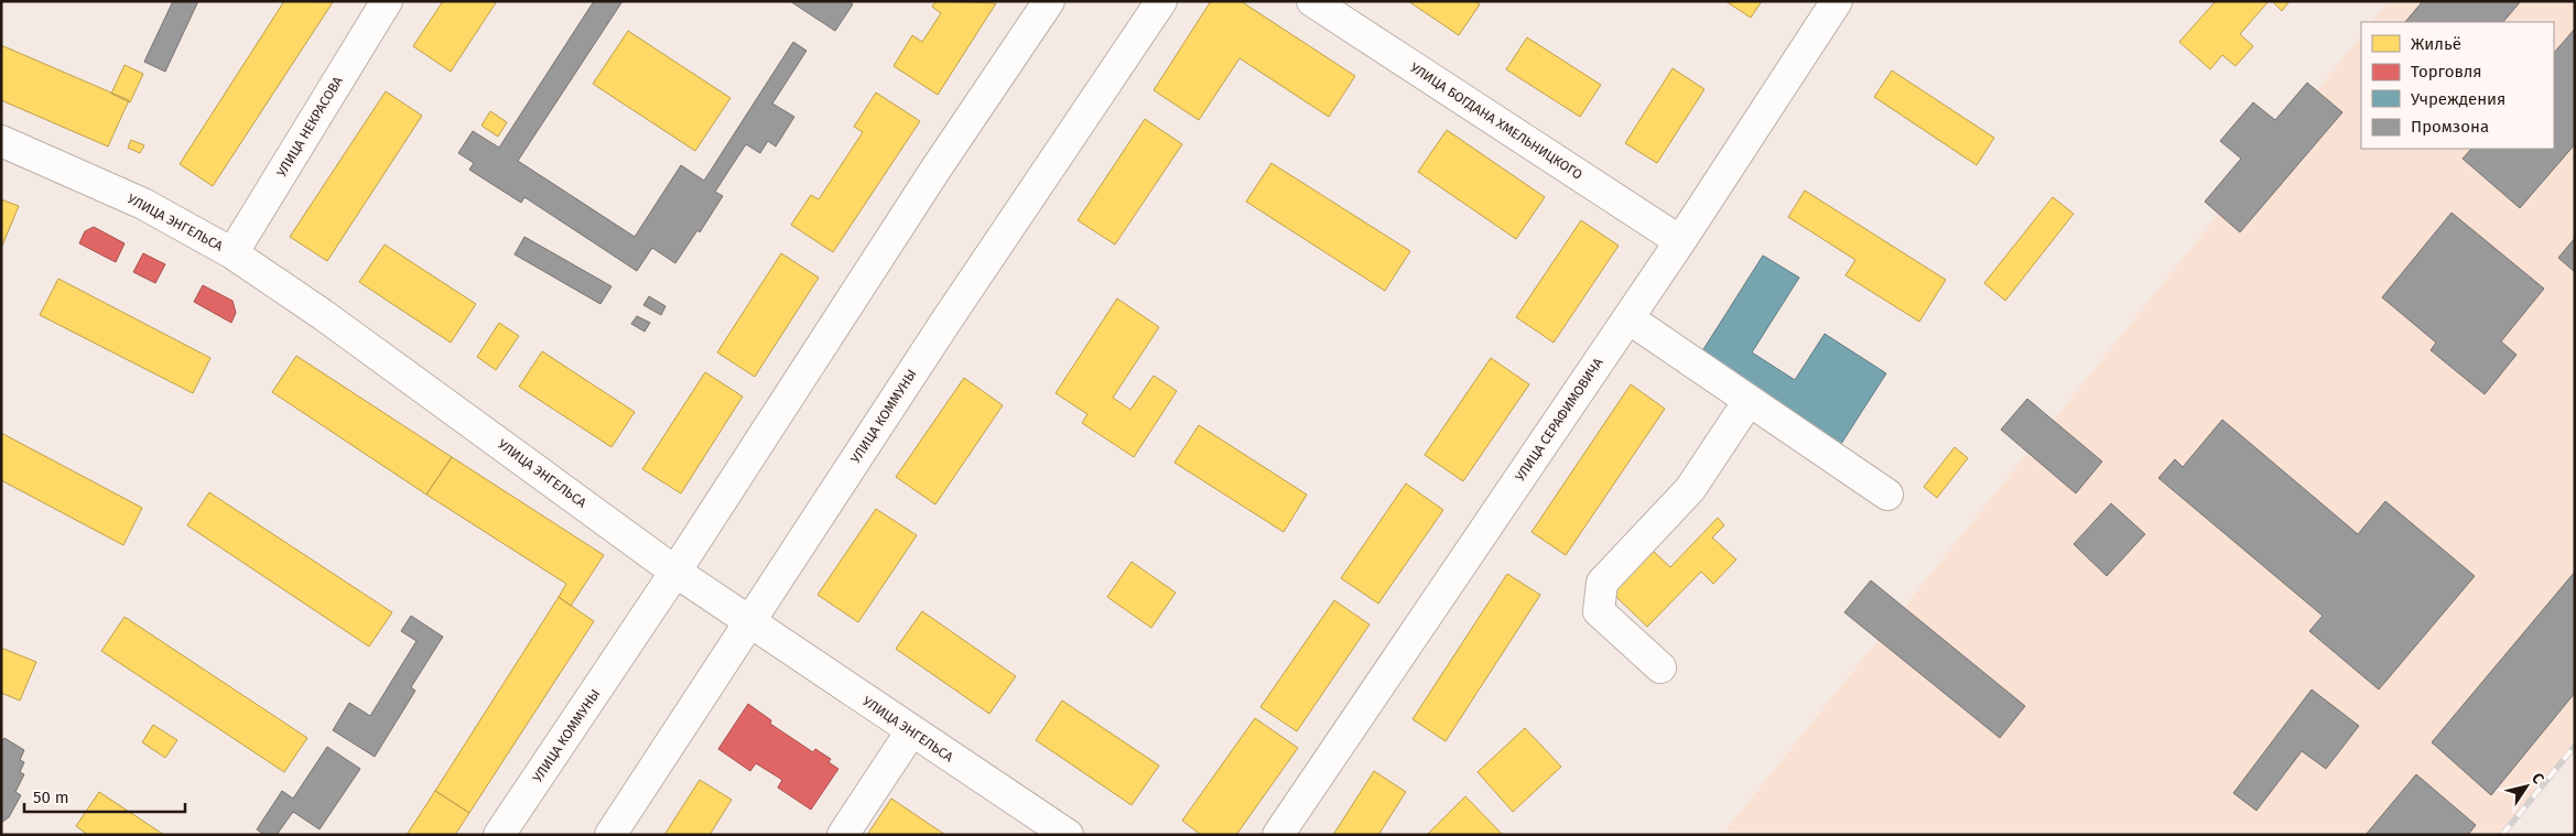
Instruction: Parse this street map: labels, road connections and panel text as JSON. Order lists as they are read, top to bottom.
{
  "streets": {
    "street": [
      "УЛИЦА БОГДАНА ХМЕЛЬНИЦКОГО",
      "УЛИЦА НЕКРАСОВА",
      "УЛИЦА ЭНГЕЛЬСА",
      "УЛИЦА КОММУНЫ",
      "УЛИЦА СЕРАФИМОВИЧА"
    ]
  },
  "crossings": [
    ["УЛИЦА БОГДАНА ХМЕЛЬНИЦКОГО", "УЛИЦА СЕРАФИМОВИЧА"],
    ["УЛИЦА НЕКРАСОВА", "УЛИЦА ЭНГЕЛЬСА"],
    ["УЛИЦА ЭНГЕЛЬСА", "УЛИЦА КОММУНЫ"]
  ],
  "legend": [
    "Жильё",
    "Торговля",
    "Учреждения",
    "Промзона"
  ],
  "scale_bar": "50 m",
  "north": "top right"
}
